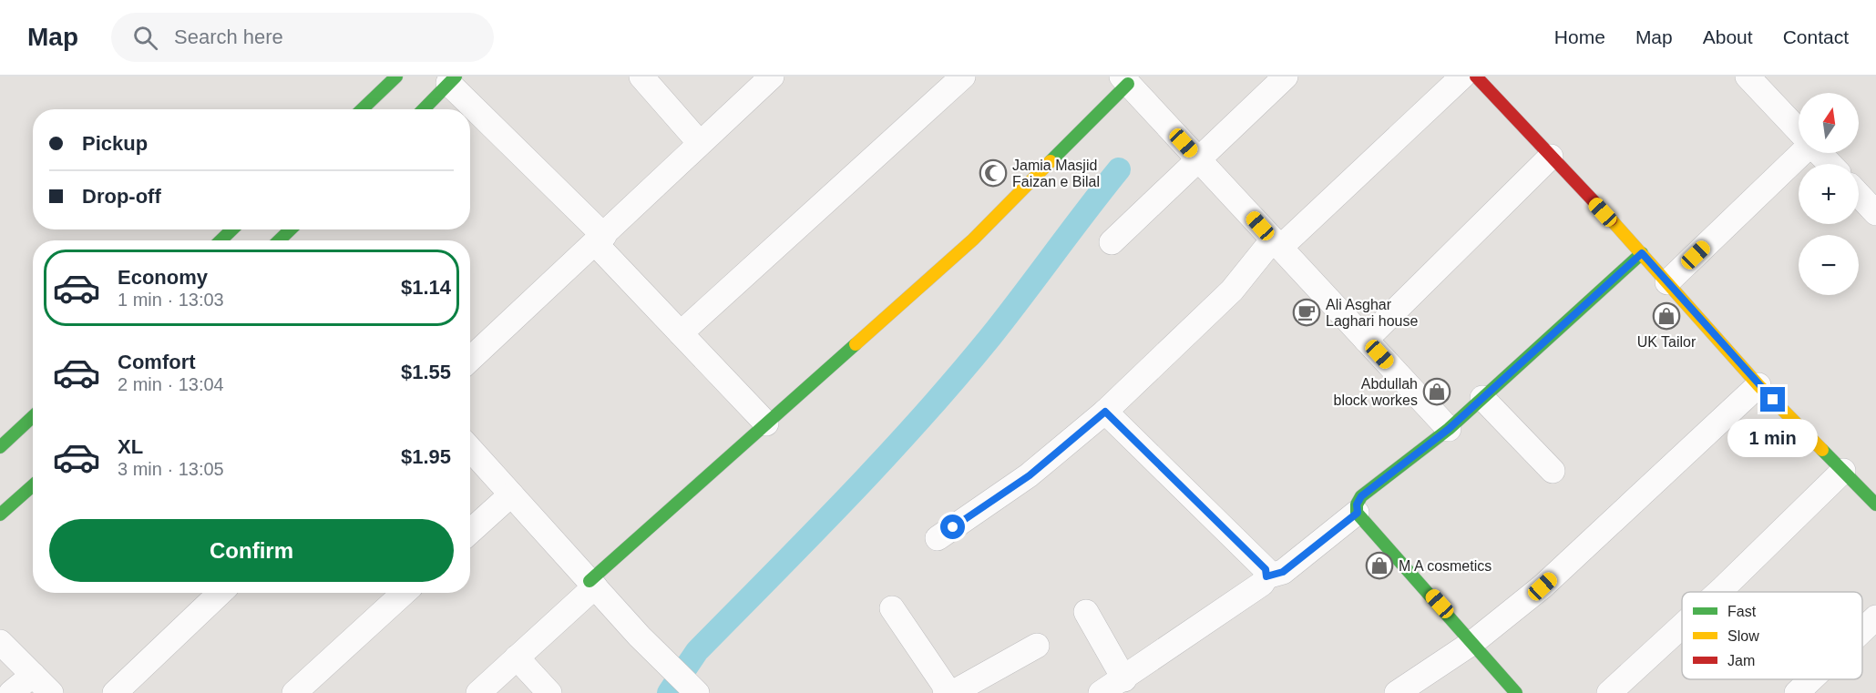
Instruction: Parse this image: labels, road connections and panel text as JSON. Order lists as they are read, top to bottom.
{
  "places": {
    "mosque": ["Jamia Masjid Faizan e Bilal"],
    "cafe": ["Ali Asghar Laghari house"],
    "shop": ["UK Tailor", "Abdullah block workes", "M A cosmetics"]
  },
  "legend": ["Fast", "Slow", "Jam"],
  "north": "top",
  "page": {
    "header": "Map",
    "search": "Search here",
    "nav": [
      "Home",
      "Map",
      "About",
      "Contact"
    ],
    "map_buttons": ["+", "−"],
    "banner": ["Pickup", "Drop-off"],
    "list": [
      {
        "name": "Economy",
        "note": "1 min · 13:03",
        "value": "$1.14"
      },
      {
        "name": "Comfort",
        "note": "2 min · 13:04",
        "value": "$1.55"
      },
      {
        "name": "XL",
        "note": "3 min · 13:05",
        "value": "$1.95"
      }
    ],
    "bubble": "1 min",
    "buttons": "Confirm"
  }
}
